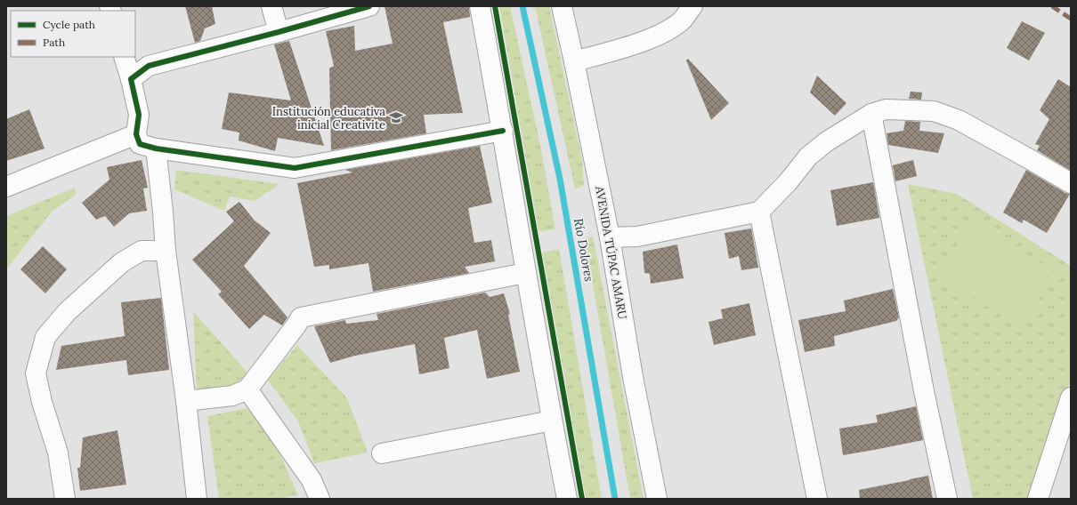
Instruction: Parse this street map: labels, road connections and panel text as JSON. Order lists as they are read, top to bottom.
{
  "streets": {
    "street": ["AVENIDA TÚPAC AMARU"]
  },
  "water": ["Río Dolores"],
  "places": {
    "school or university": ["Institución educativa inicial Creativite"]
  },
  "legend": ["Cycle path", "Path"]
}
